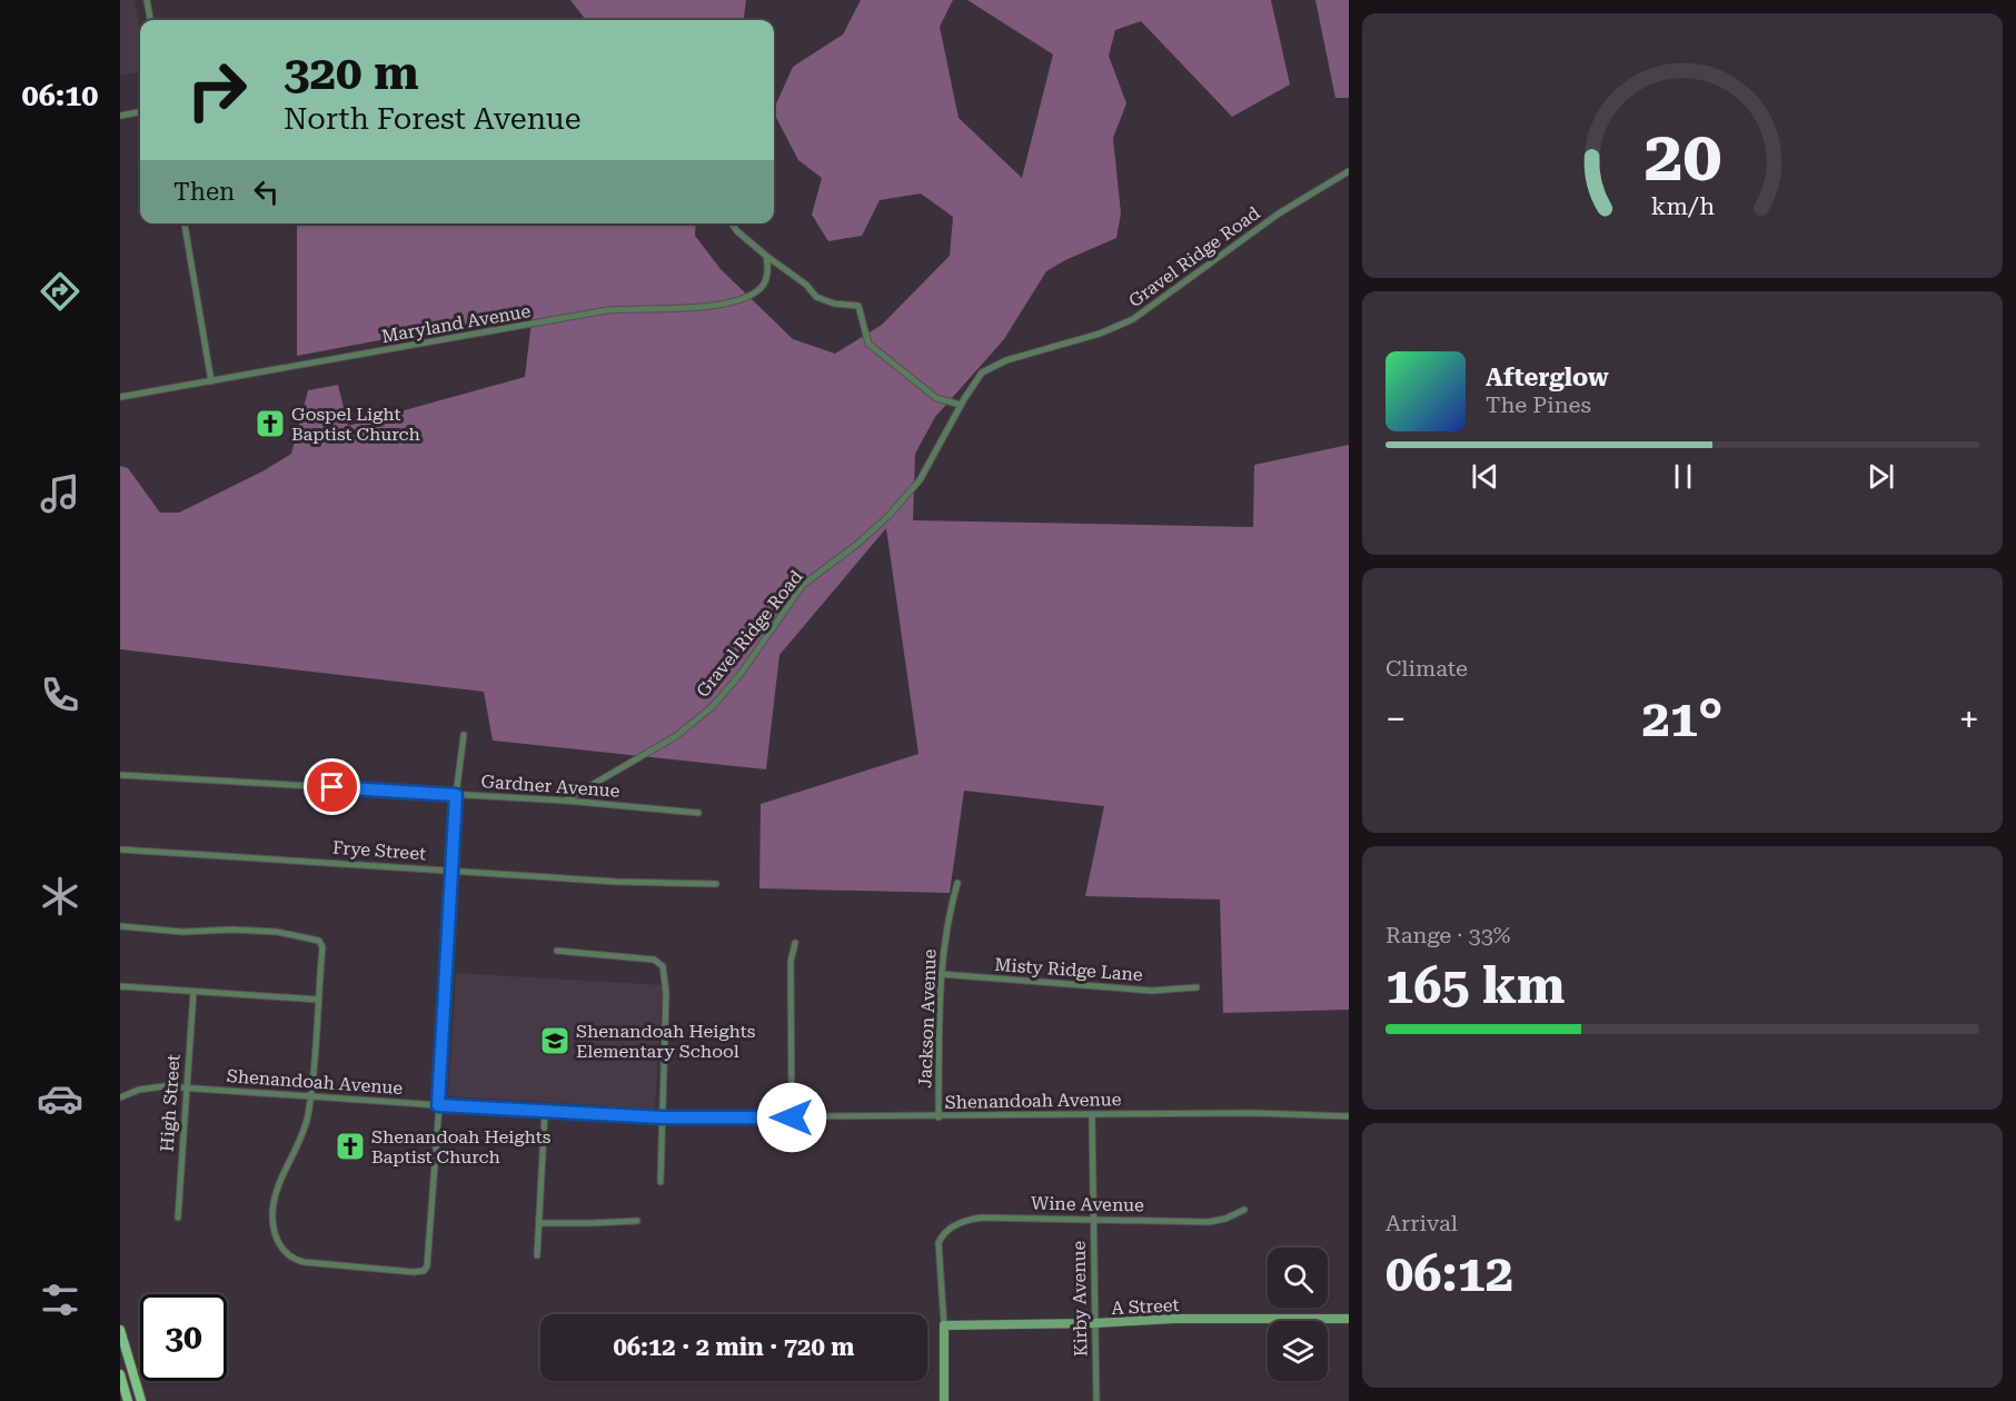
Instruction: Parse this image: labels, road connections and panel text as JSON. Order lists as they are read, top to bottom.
{
  "streets": {
    "street": [
      "Gravel Ridge Road",
      "Maryland Avenue",
      "Gardner Avenue",
      "Frye Street",
      "Misty Ridge Lane",
      "Jackson Avenue",
      "Shenandoah Avenue",
      "High Street",
      "Wine Avenue",
      "Kirby Avenue",
      "A Street"
    ]
  },
  "crossings": [
    ["Gravel Ridge Road", "Gardner Avenue"],
    ["Misty Ridge Lane", "Jackson Avenue"],
    ["Jackson Avenue", "Shenandoah Avenue"],
    ["Shenandoah Avenue", "High Street"],
    ["Shenandoah Avenue", "Kirby Avenue"],
    ["Wine Avenue", "Kirby Avenue"],
    ["Wine Avenue", "A Street"],
    ["Kirby Avenue", "A Street"]
  ],
  "places": {
    "church": ["Gospel Light Baptist Church", "Shenandoah Heights Baptist Church"],
    "school or university": ["Shenandoah Heights Elementary School"]
  },
  "page": {
    "tabs": "06:10",
    "turn": ["320 m", "North Forest Avenue"],
    "then": "Then",
    "song": ["Afterglow", "The Pines"],
    "tile": [
      "Climate",
      ["Range · 33%", "165 km"],
      ["Arrival", "06:12"]
    ],
    "heat": ["−", "21°", "+"],
    "limit": "30",
    "trip": "06:12 · 2 min · 720 m",
    "gauge": ["20", "km/h"]
  }
}
